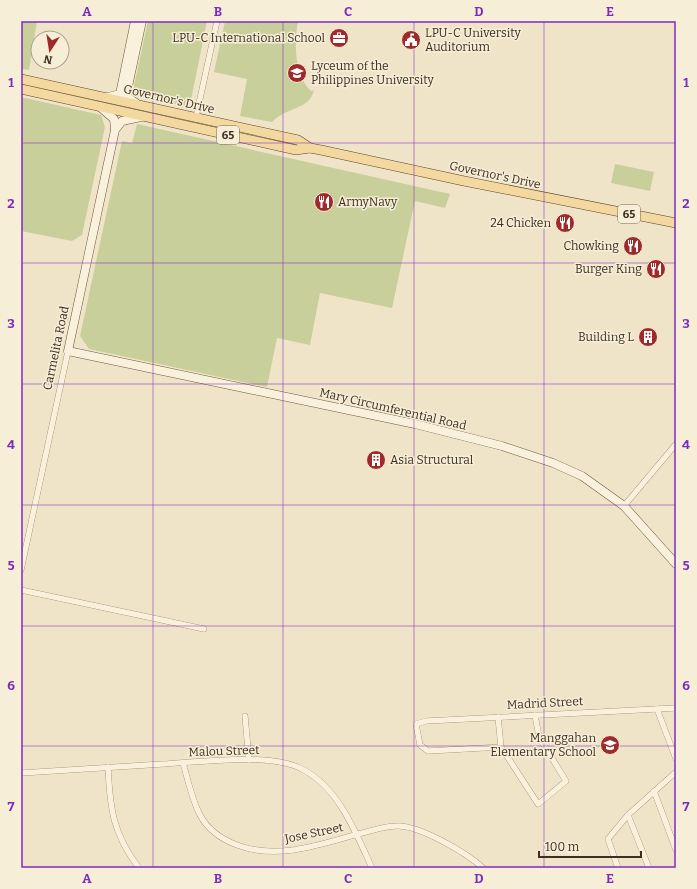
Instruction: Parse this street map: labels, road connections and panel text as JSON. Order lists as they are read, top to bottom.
{
  "streets": {
    "main road": ["Governor's Drive", "65"],
    "street": [
      "Carmelita Road",
      "Mary Circumferential Road",
      "Madrid Street",
      "Malou Street",
      "Jose Street"
    ]
  },
  "crossings": [
    ["Carmelita Road", "Mary Circumferential Road"],
    ["Malou Street", "Jose Street"]
  ],
  "places": {
    "office": ["LPU-C International School"],
    "public building": ["LPU-C University Auditorium"],
    "school or university": ["Lyceum of the Philippines University", "Manggahan Elementary School"],
    "restaurant": [
      "ArmyNavy",
      "24 Chicken",
      "Chowking",
      "Burger King"
    ],
    "building": ["Building L", "Asia Structural"]
  },
  "scale_bar": "100 m",
  "north": "bottom",
  "grid": {
    "columns": [
      "A",
      "B",
      "C",
      "D",
      "E"
    ],
    "rows": [
      "1",
      "2",
      "3",
      "4",
      "5",
      "6",
      "7"
    ]
  }
}
